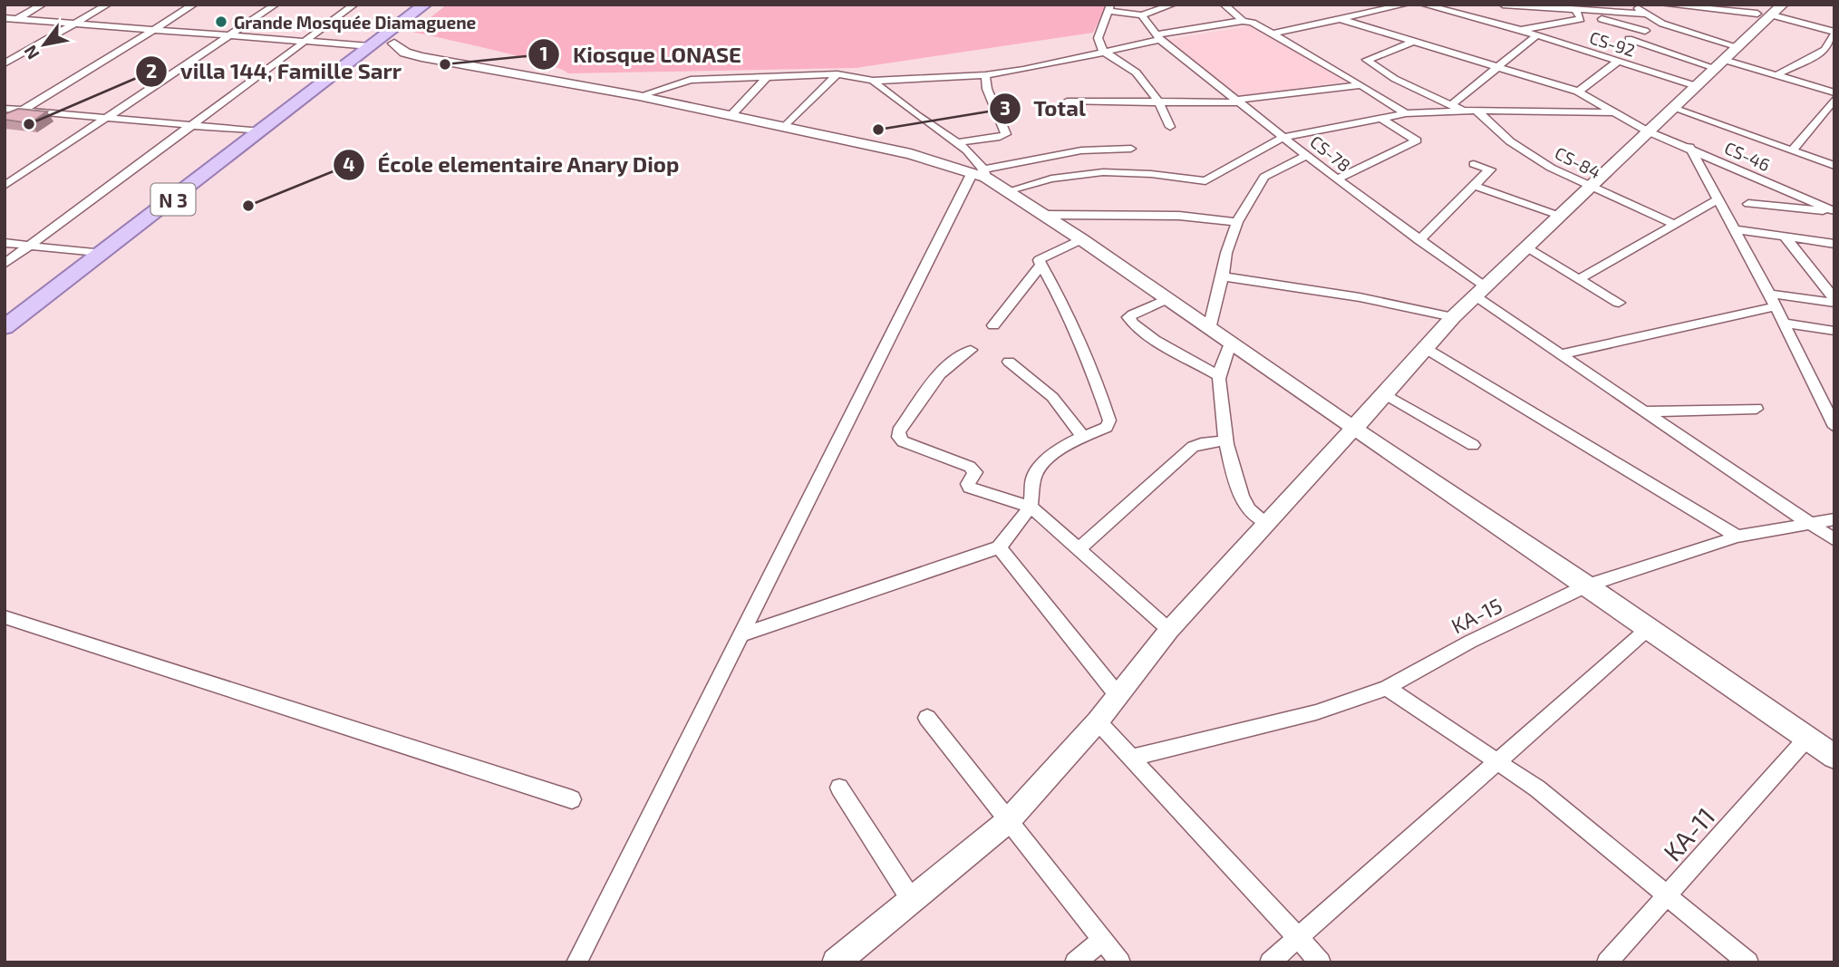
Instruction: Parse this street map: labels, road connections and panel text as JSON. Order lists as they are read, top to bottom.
{
  "streets": {
    "main road": ["N 3"],
    "street": [
      "CS-92",
      "CS-78",
      "CS-46",
      "CS-84",
      "KA-15",
      "KA-11"
    ]
  },
  "crossings": [
    ["CS-78", "KA-15"]
  ],
  "places": [
    "Grande Mosquée Diamaguene",
    "Kiosque LONASE",
    "villa 144, Famille Sarr",
    "Total",
    "École elementaire Anary Diop"
  ],
  "north": "bottom left"
}
